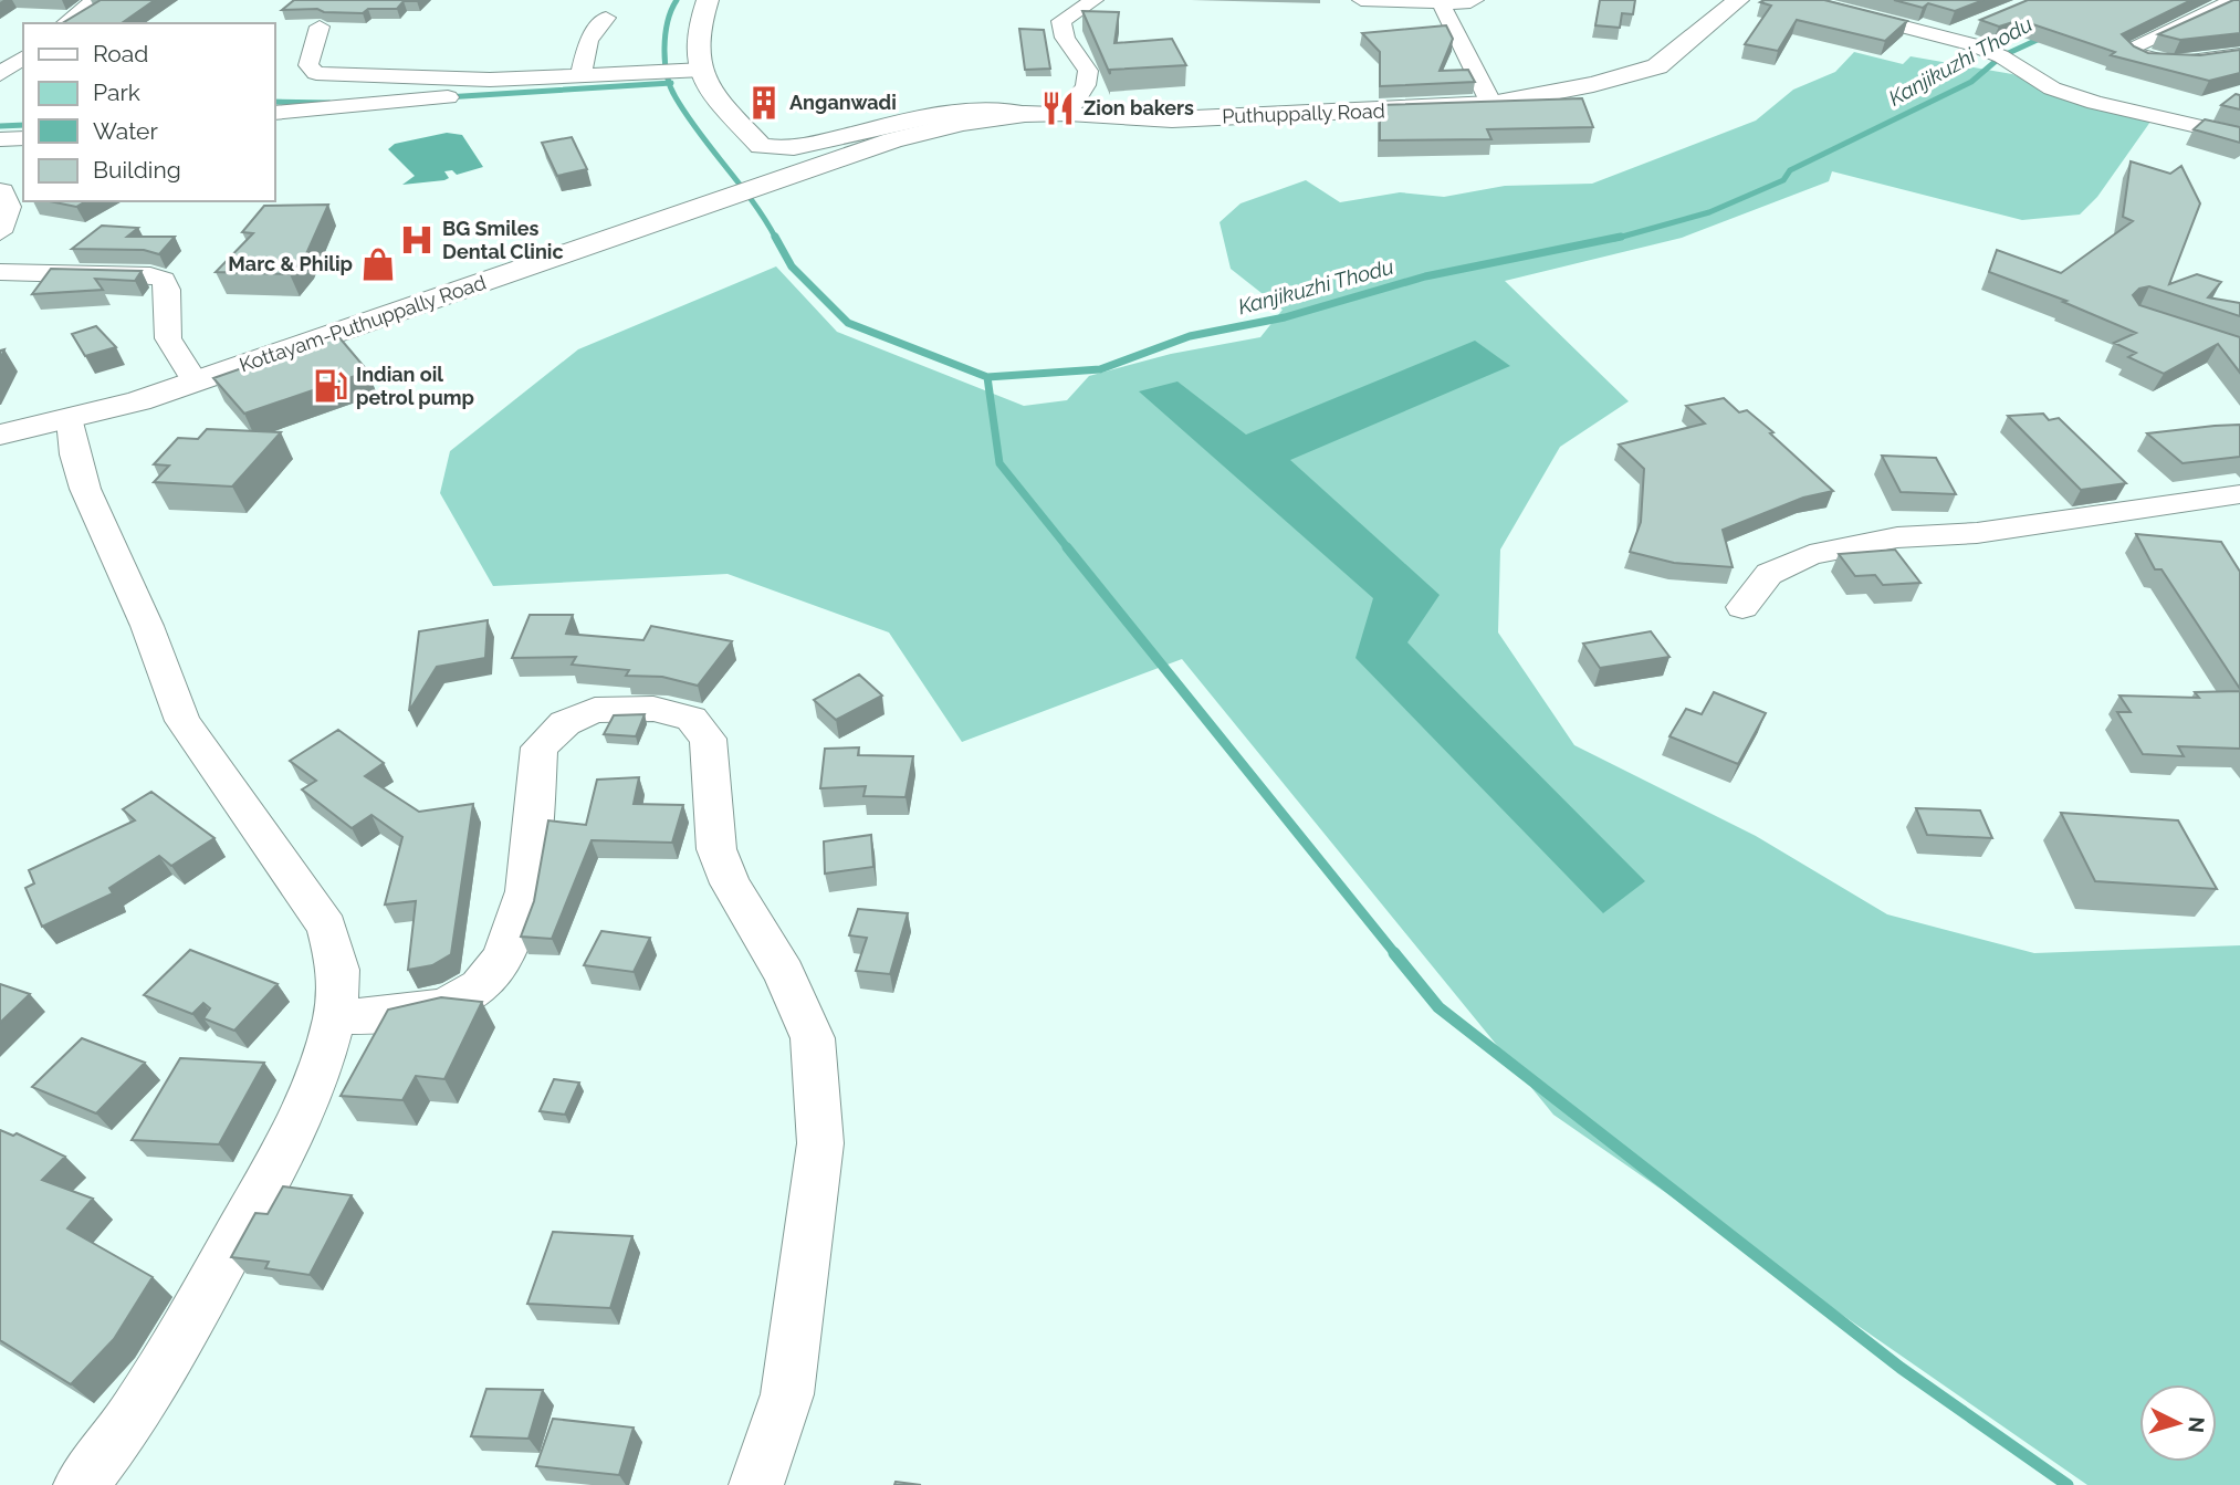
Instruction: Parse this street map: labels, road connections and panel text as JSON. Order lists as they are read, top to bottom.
{
  "streets": {
    "main road": ["Puthuppally Road", "Kottayam-Puthuppally Road"]
  },
  "crossings": [
    ["Puthuppally Road", "Kottayam-Puthuppally Road"]
  ],
  "water": ["Kanjikuzhi Thodu"],
  "places": {
    "building": ["Anganwadi"],
    "restaurant": ["Zion bakers"],
    "hospital": ["BG Smiles Dental Clinic"],
    "shop": ["Marc & Philip"],
    "fuel station": ["Indian oil petrol pump"]
  },
  "legend": [
    "Road",
    "Park",
    "Water",
    "Building"
  ],
  "north": "right"
}
